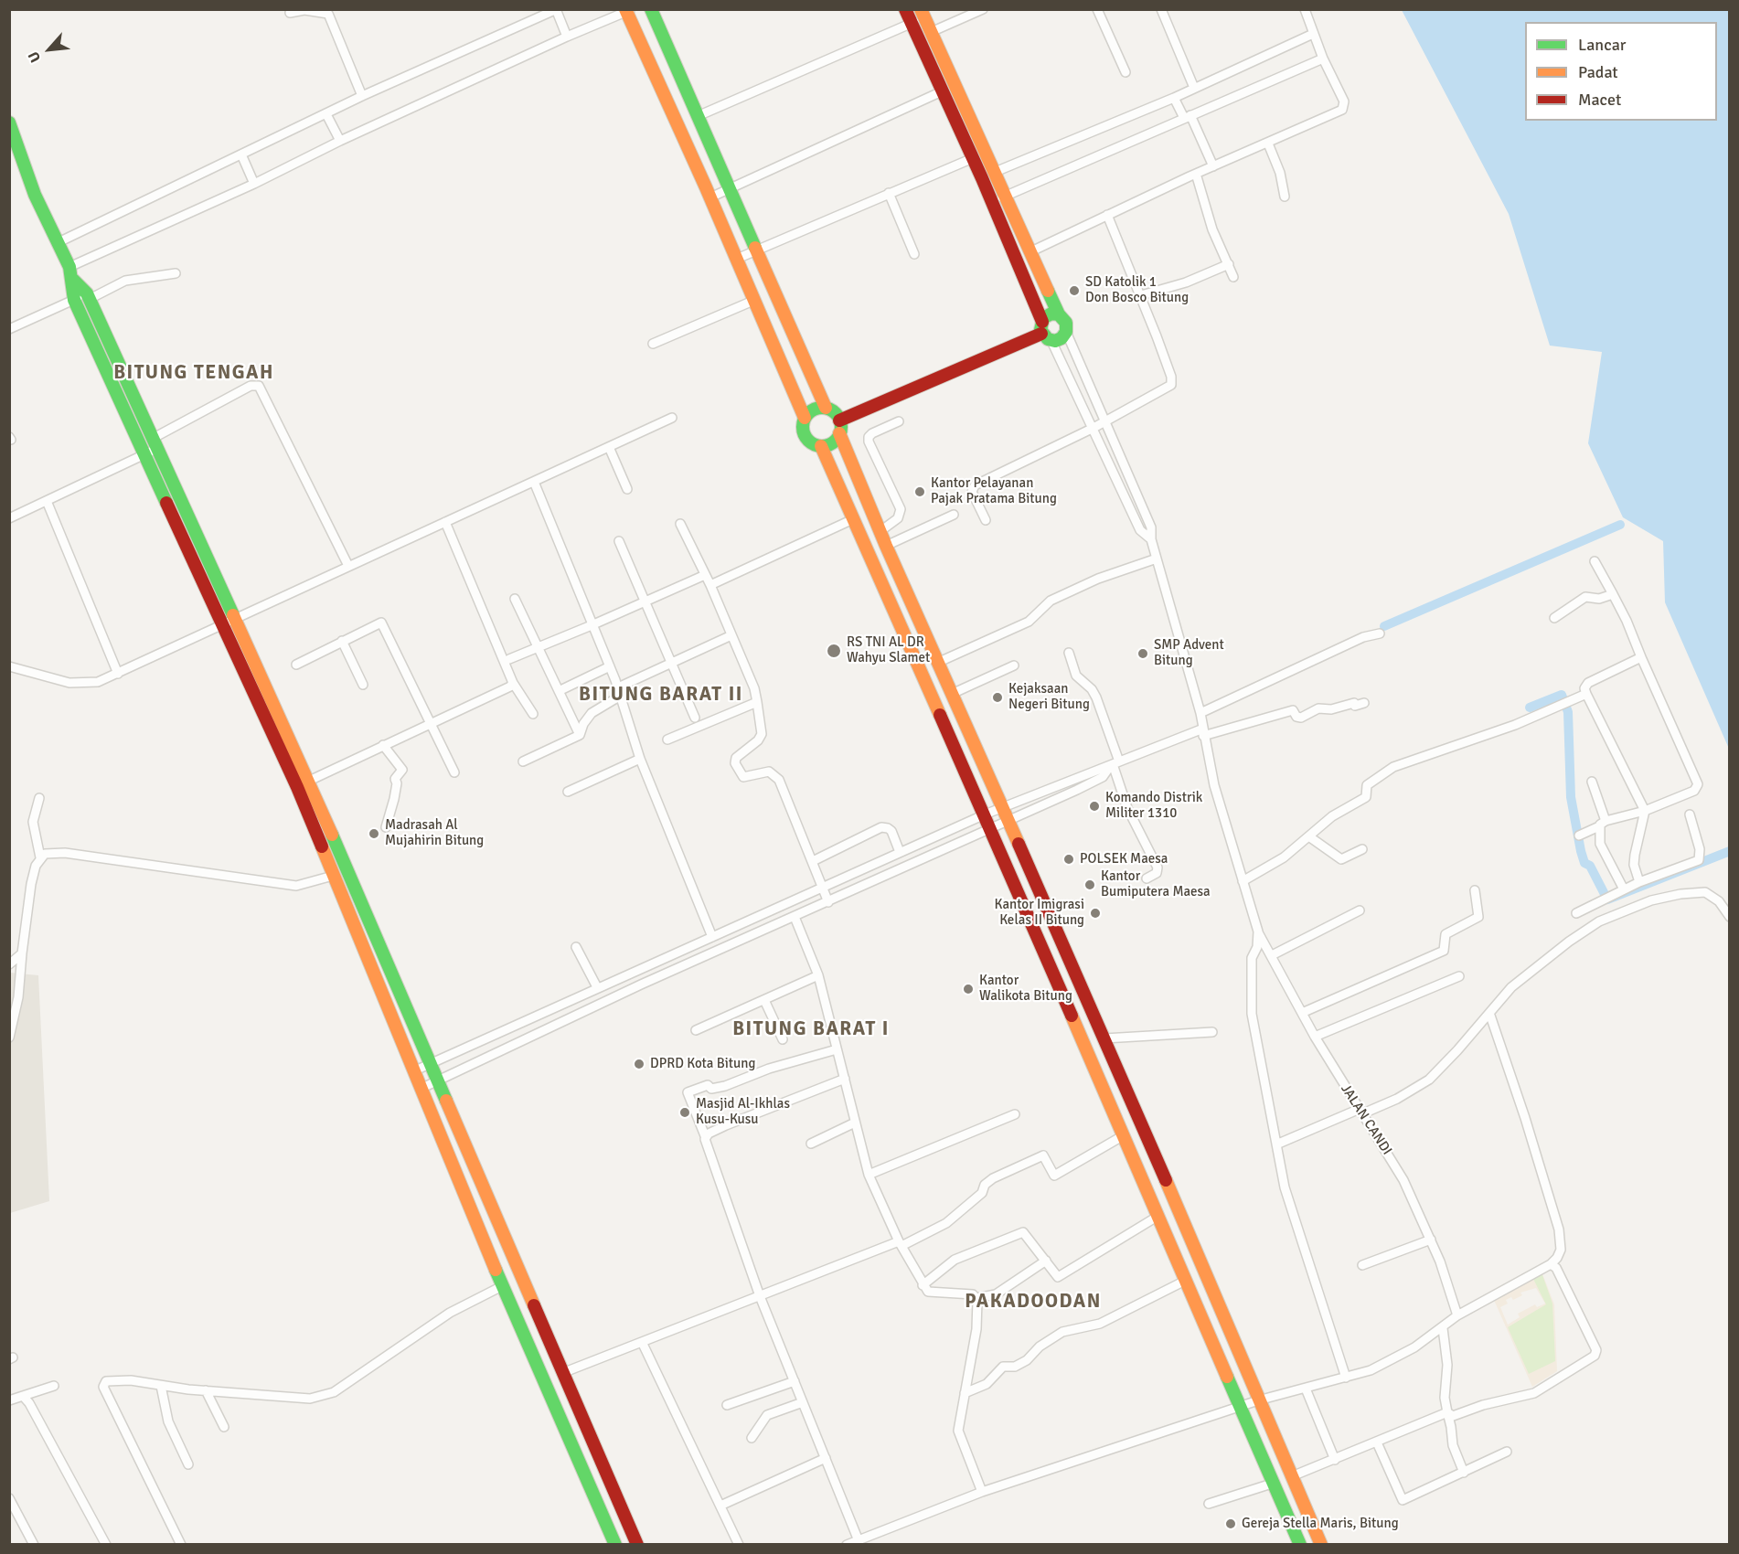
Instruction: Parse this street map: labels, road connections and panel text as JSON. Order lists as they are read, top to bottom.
{
  "streets": {
    "street": ["JALAN CANDI"]
  },
  "districts": [
    "BITUNG TENGAH",
    "BITUNG BARAT II",
    "BITUNG BARAT I",
    "PAKADOODAN"
  ],
  "places": [
    "SD Katolik 1 Don Bosco Bitung",
    "Kantor Pelayanan Pajak Pratama Bitung",
    "RS TNI AL DR Wahyu Slamet",
    "SMP Advent Bitung",
    "Kejaksaan Negeri Bitung",
    "Komando Distrik Militer 1310",
    "Madrasah Al Mujahirin Bitung",
    "POLSEK Maesa",
    "Kantor Bumiputera Maesa",
    "Kantor Imigrasi Kelas II Bitung",
    "Kantor Walikota Bitung",
    "DPRD Kota Bitung",
    "Masjid Al-Ikhlas Kusu-Kusu",
    "Gereja Stella Maris, Bitung"
  ],
  "legend": ["Lancar", "Padat", "Macet"],
  "north": "bottom left"
}
